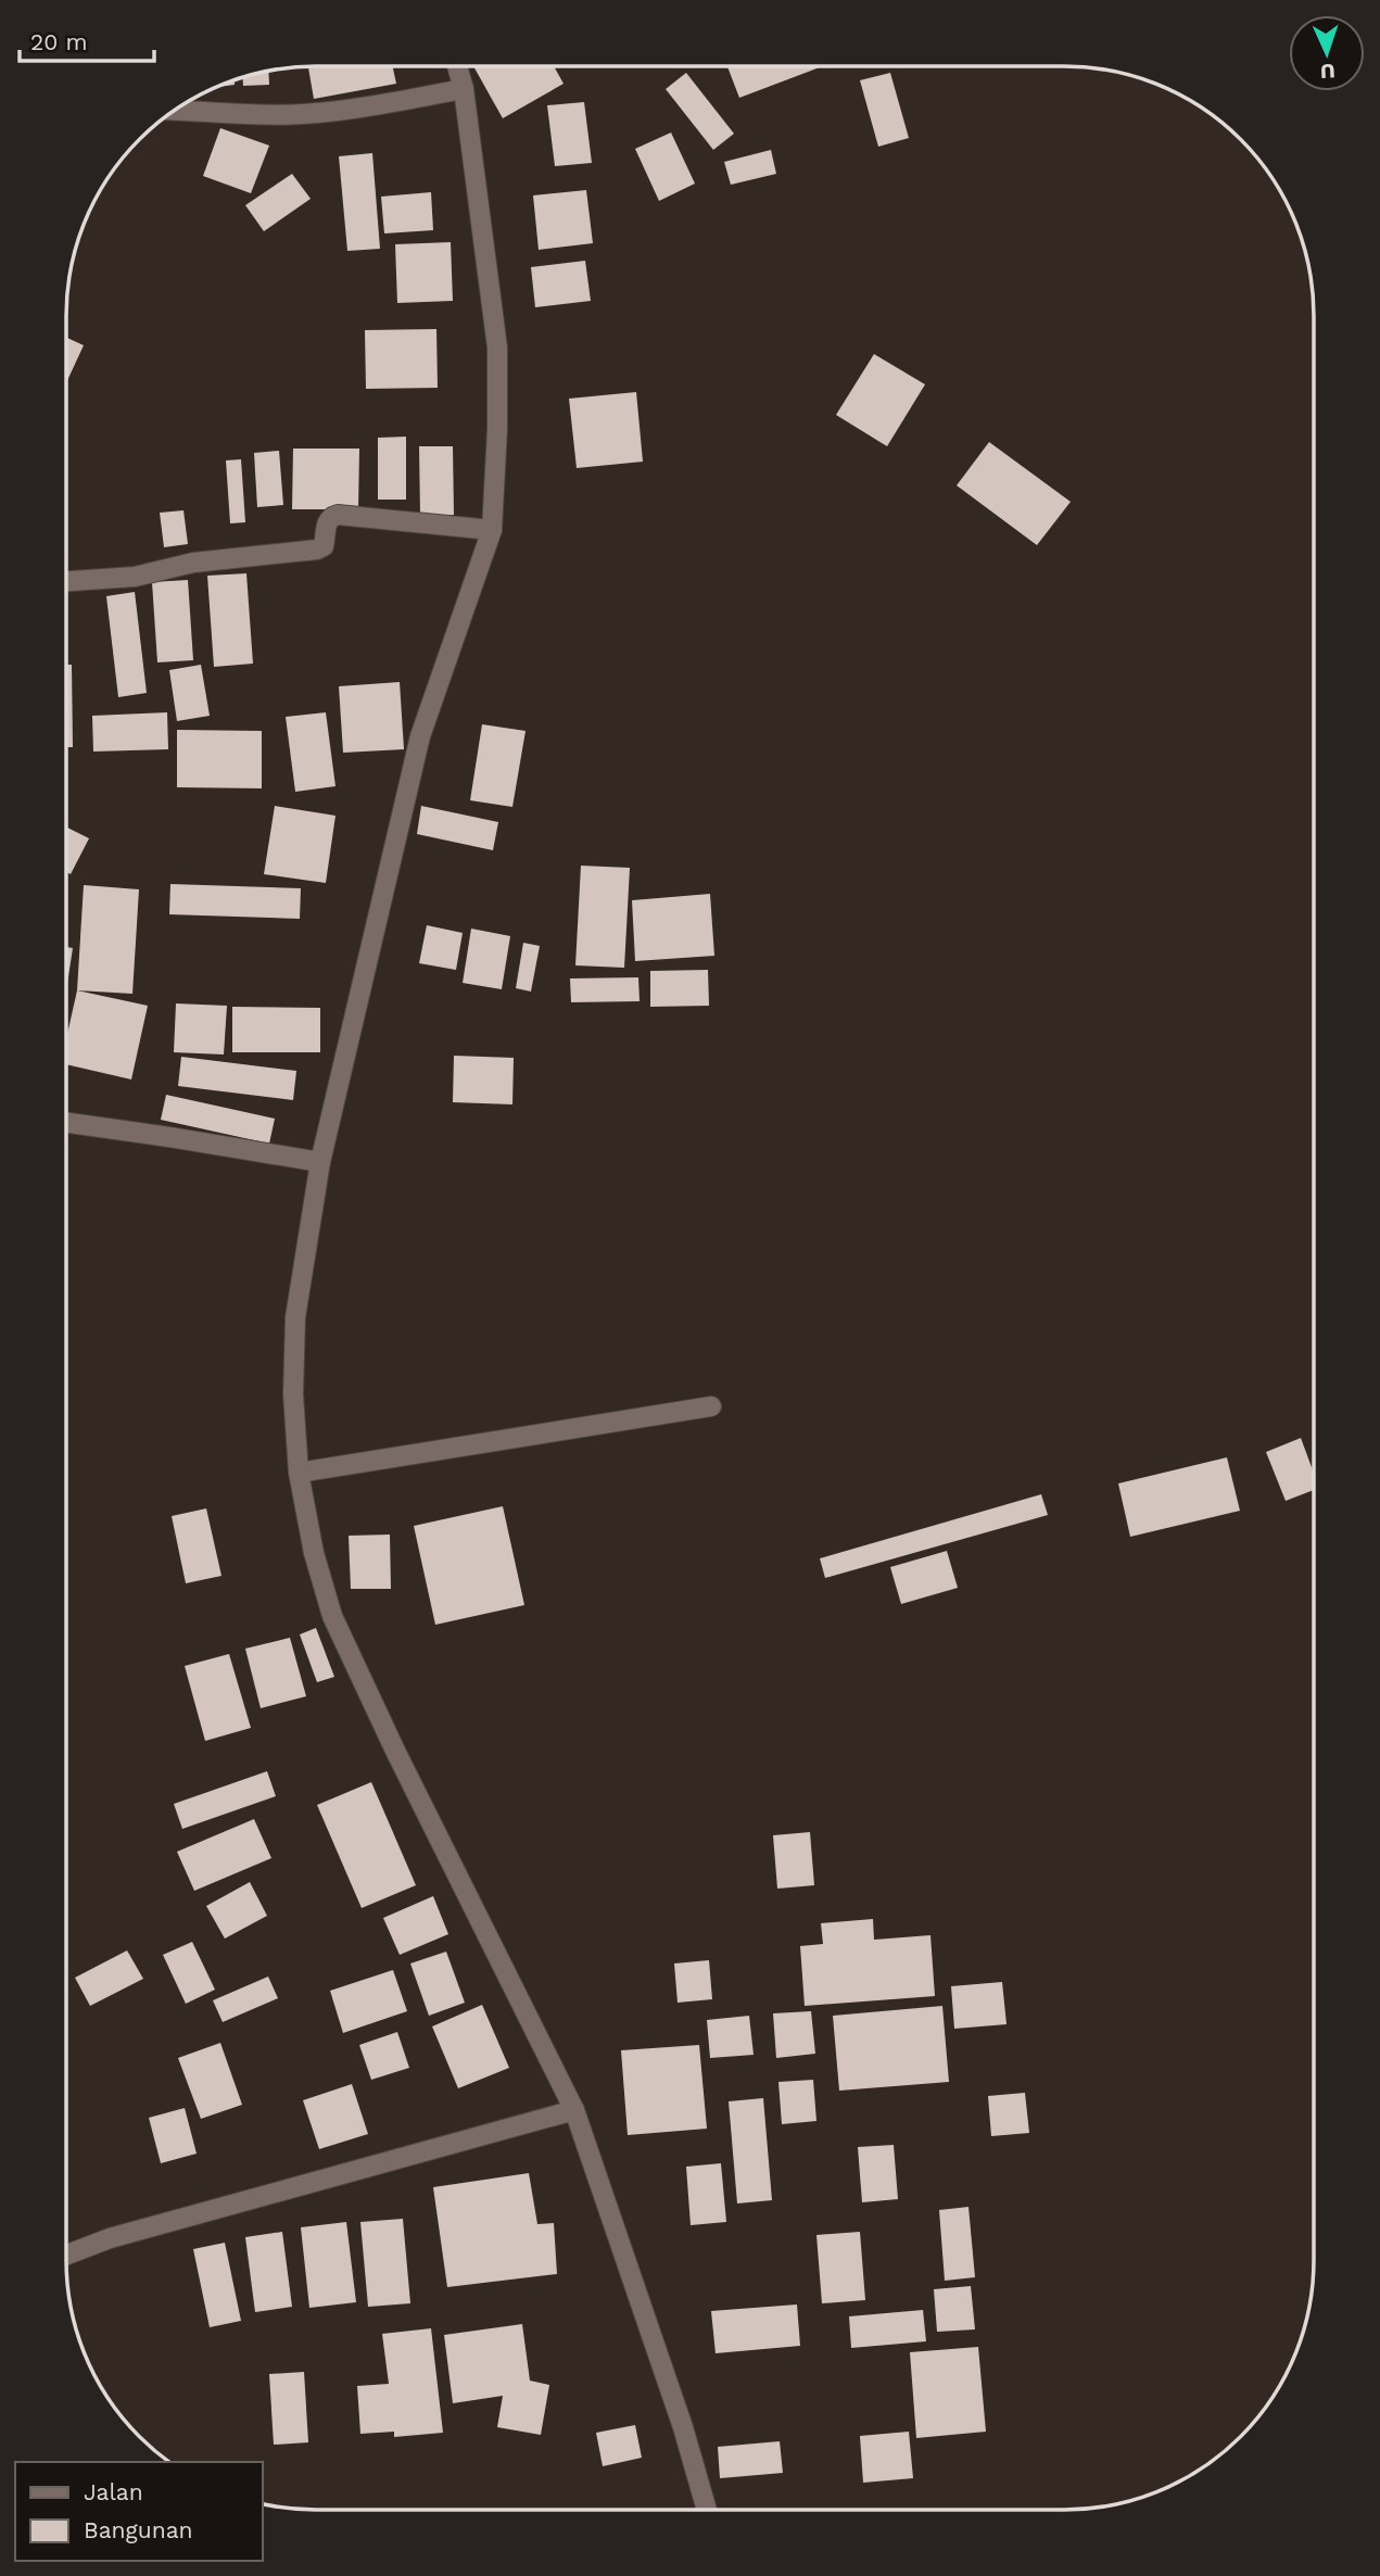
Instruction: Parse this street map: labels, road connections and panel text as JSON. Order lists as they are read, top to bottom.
{
  "legend": ["Jalan", "Bangunan"],
  "scale_bar": "20 m",
  "north": "bottom"
}
